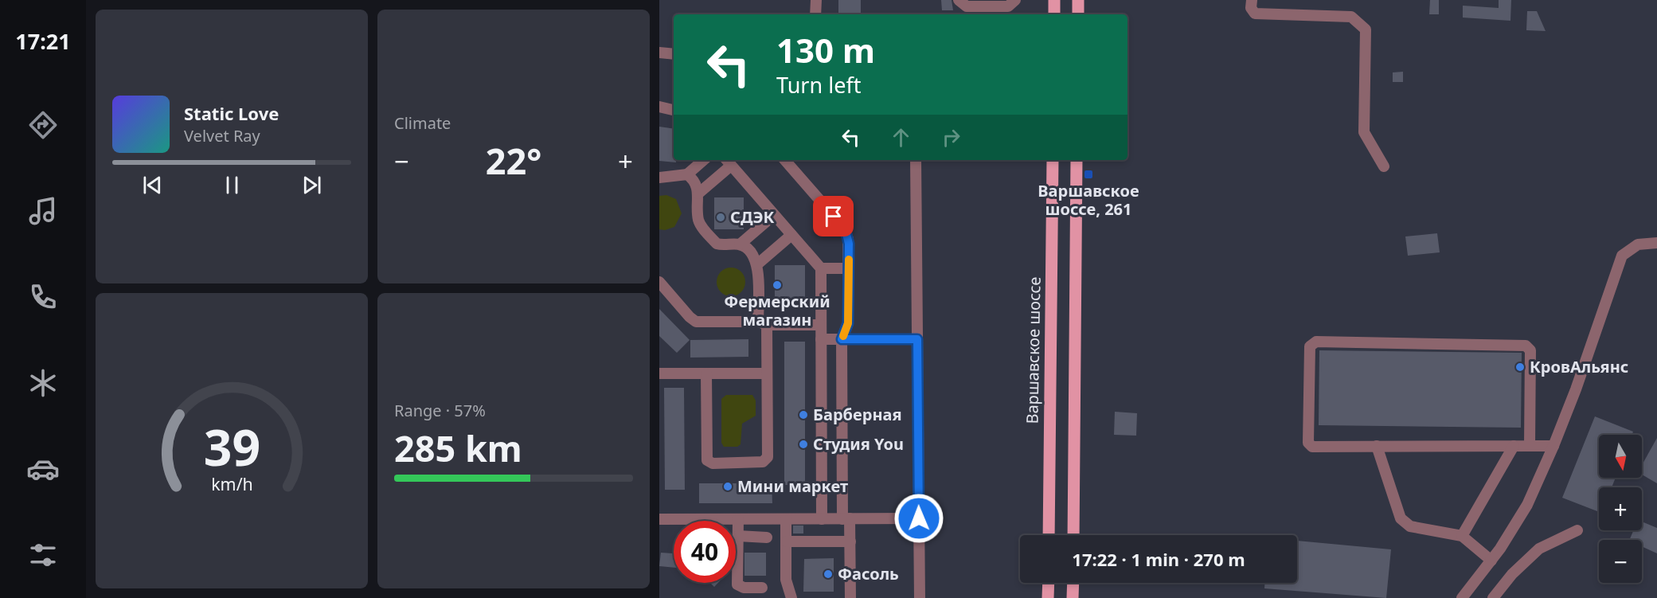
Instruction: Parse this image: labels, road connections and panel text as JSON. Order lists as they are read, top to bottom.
{
  "streets": {
    "main road": ["Варшавское шоссе"]
  },
  "places": {
    "transit": ["Варшавское шоссе, 261"],
    "other": [
      "СДЭК",
      "Фермерский магазин",
      "КровАльянс",
      "Барберная",
      "Студия You",
      "Мини маркет",
      "Фасоль"
    ]
  },
  "north": "bottom",
  "page": {
    "tabs": "17:21",
    "tile": [
      "Climate",
      ["Range · 57%", "285 km"]
    ],
    "turn": ["130 m", "Turn left"],
    "song": ["Static Love", "Velvet Ray"],
    "heat": ["−", "22°", "+"],
    "map_buttons": ["+", "−"],
    "limit": "40",
    "trip": "17:22 · 1 min · 270 m",
    "gauge": ["39", "km/h"]
  }
}
